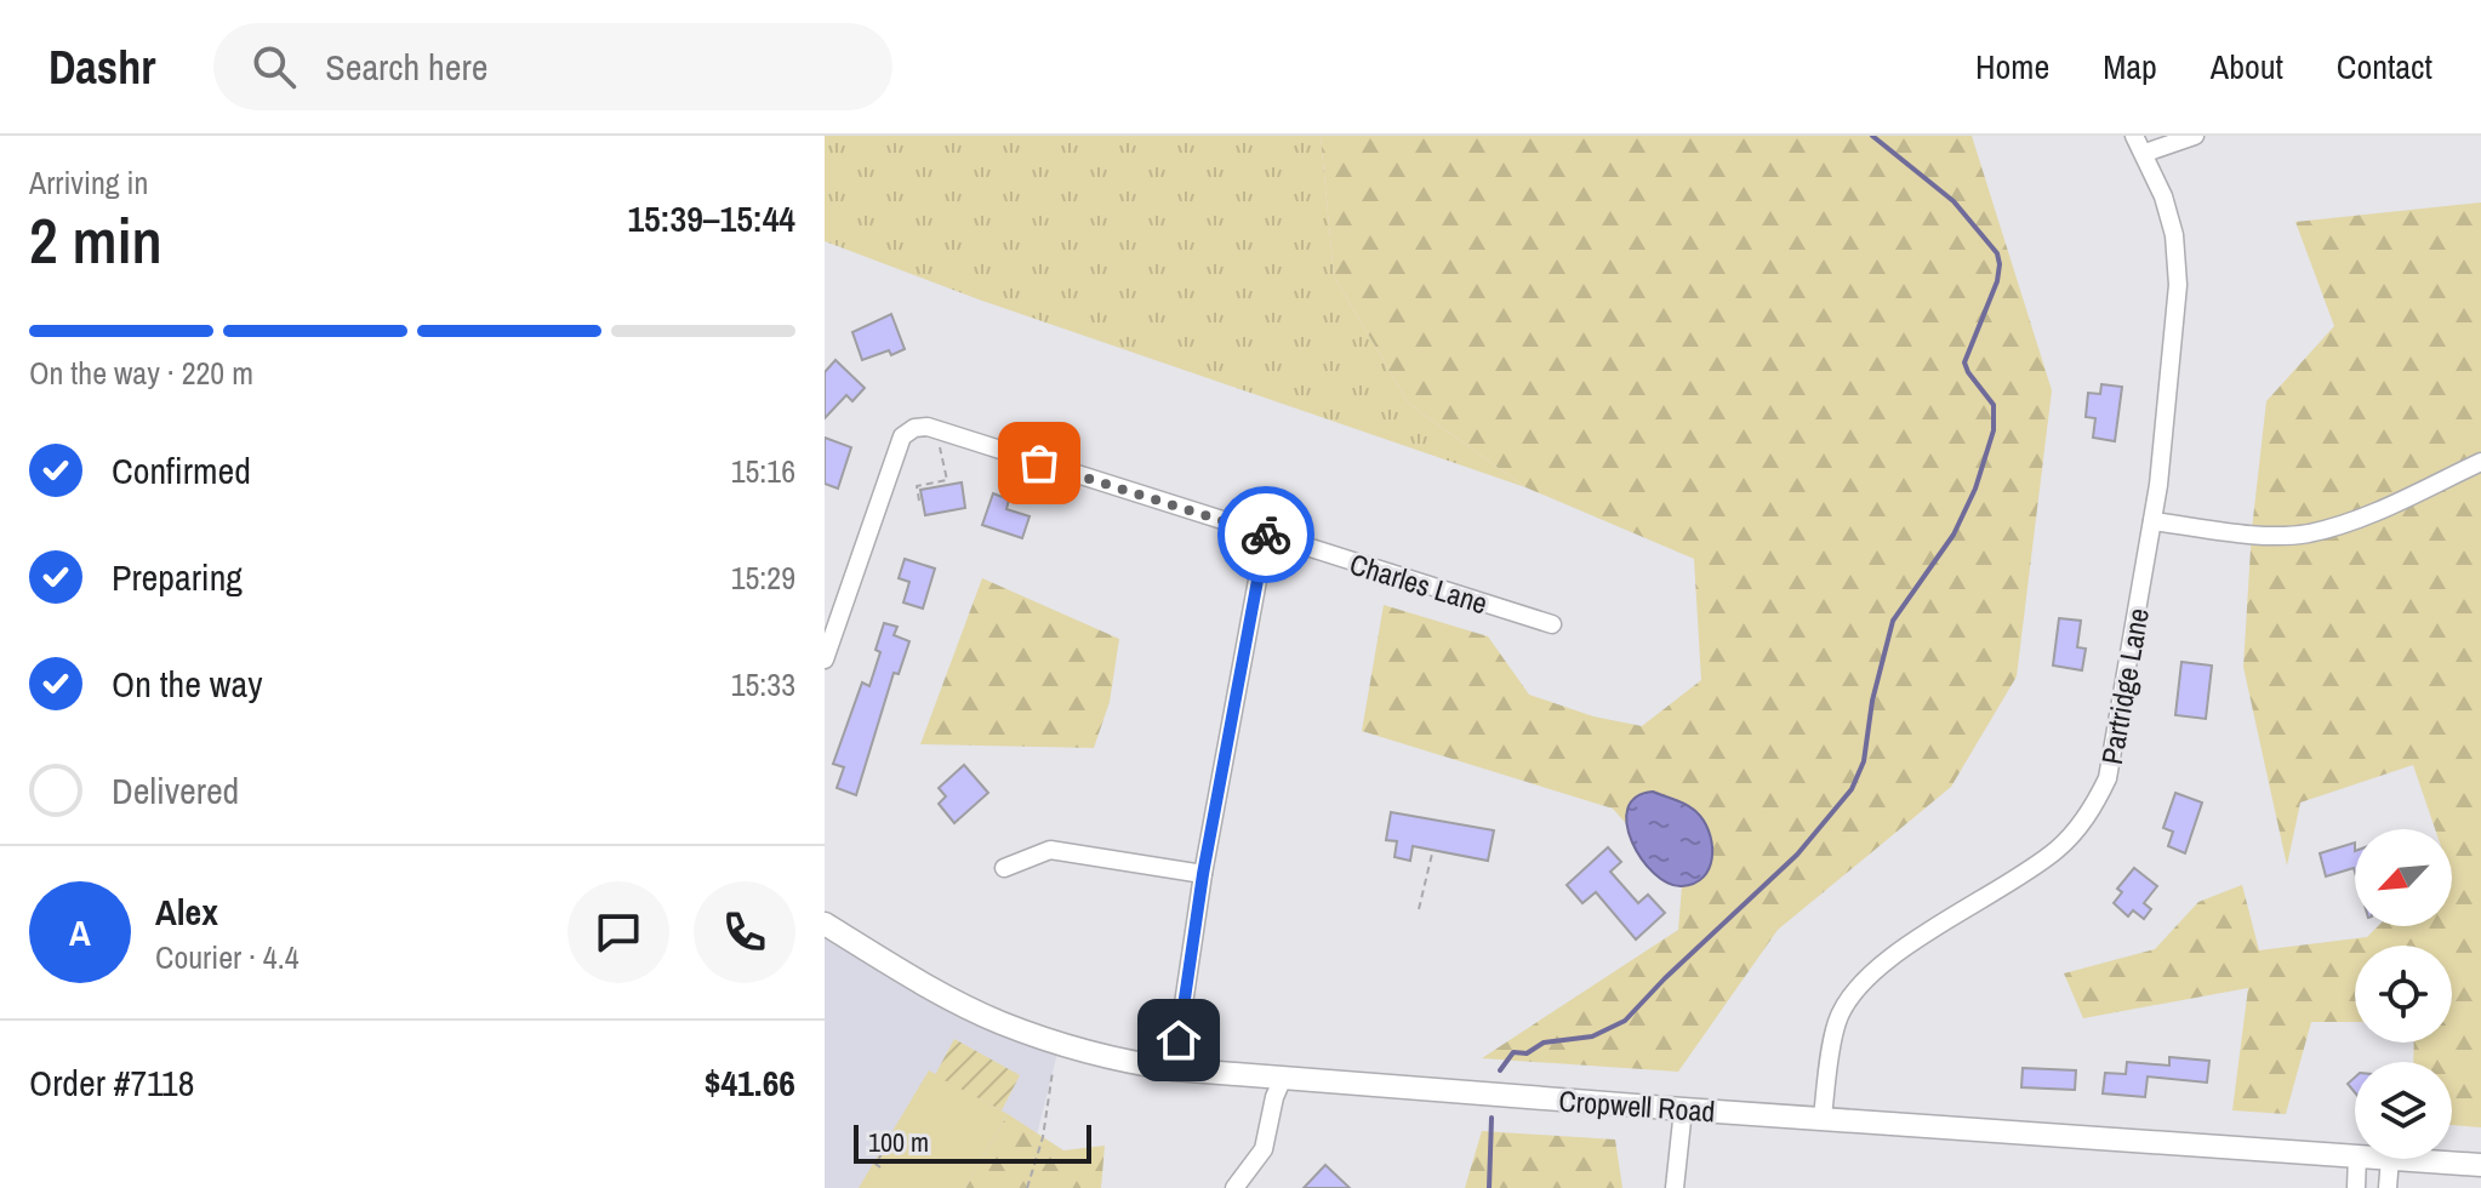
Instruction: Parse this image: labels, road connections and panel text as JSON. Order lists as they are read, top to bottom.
{
  "streets": {
    "street": ["Charles Lane", "Partridge Lane", "Cropwell Road"]
  },
  "crossings": [
    ["Partridge Lane", "Cropwell Road"]
  ],
  "scale_bar": "100 m",
  "north": "bottom left",
  "page": {
    "header": "Dashr",
    "search": "Search here",
    "nav": [
      "Home",
      "Map",
      "About",
      "Contact"
    ],
    "heading": ["2 min", "Arriving in", "15:39–15:44"],
    "panel": [
      "Alex",
      "Courier · 4.4",
      "Order #7118",
      "$41.66"
    ],
    "bar": "On the way · 220 m",
    "list": [
      ["Confirmed", "15:16"],
      ["Preparing", "15:29"],
      ["On the way", "15:33"],
      "Delivered"
    ],
    "round": "A",
    "scale": "100 m"
  }
}
